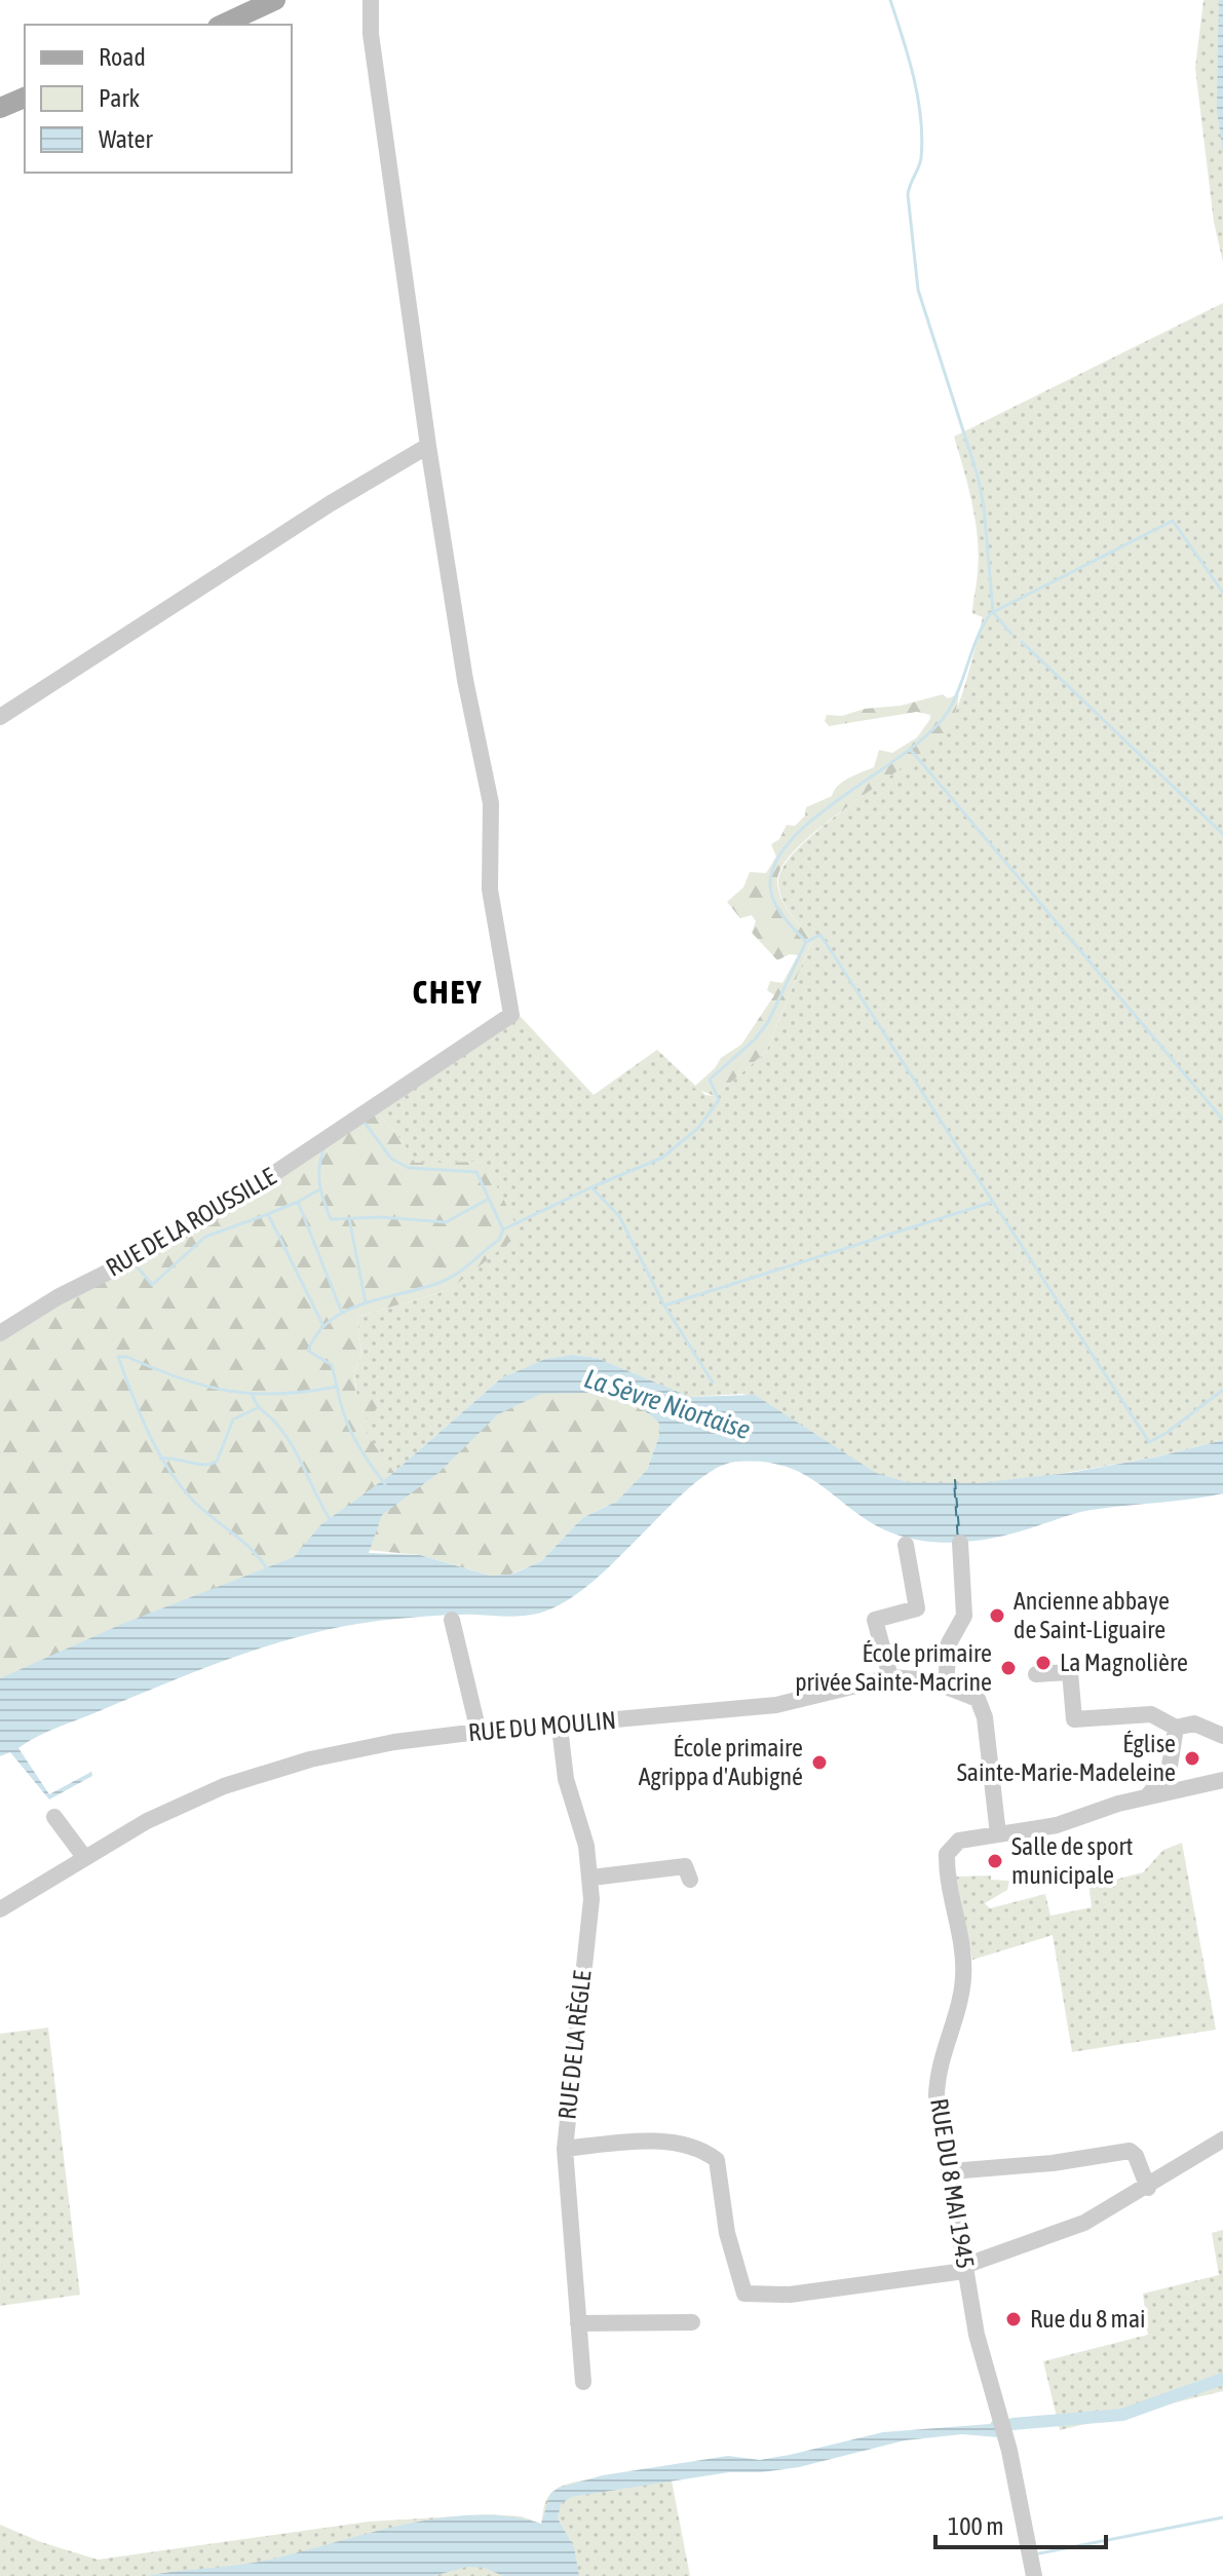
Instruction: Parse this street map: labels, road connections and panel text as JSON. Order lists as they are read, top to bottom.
{
  "streets": {
    "street": [
      "RUE DE LA ROUSSILLE",
      "RUE DU MOULIN",
      "RUE DE LA RÈGLE",
      "RUE DU 8 MAI 1945"
    ]
  },
  "crossings": [
    ["RUE DU MOULIN", "RUE DE LA RÈGLE"],
    ["RUE DU MOULIN", "RUE DU 8 MAI 1945"],
    ["RUE DE LA RÈGLE", "RUE DU 8 MAI 1945"]
  ],
  "districts": ["CHEY"],
  "water": ["La Sèvre Niortaise"],
  "places": [
    "Ancienne abbaye de Saint-Liguaire",
    "La Magnolière",
    "École primaire privée Sainte-Macrine",
    "Église Sainte-Marie-Madeleine",
    "École primaire Agrippa d'Aubigné",
    "Salle de sport municipale",
    "Rue du 8 mai"
  ],
  "legend": ["Road", "Park", "Water"],
  "scale_bar": "100 m"
}
